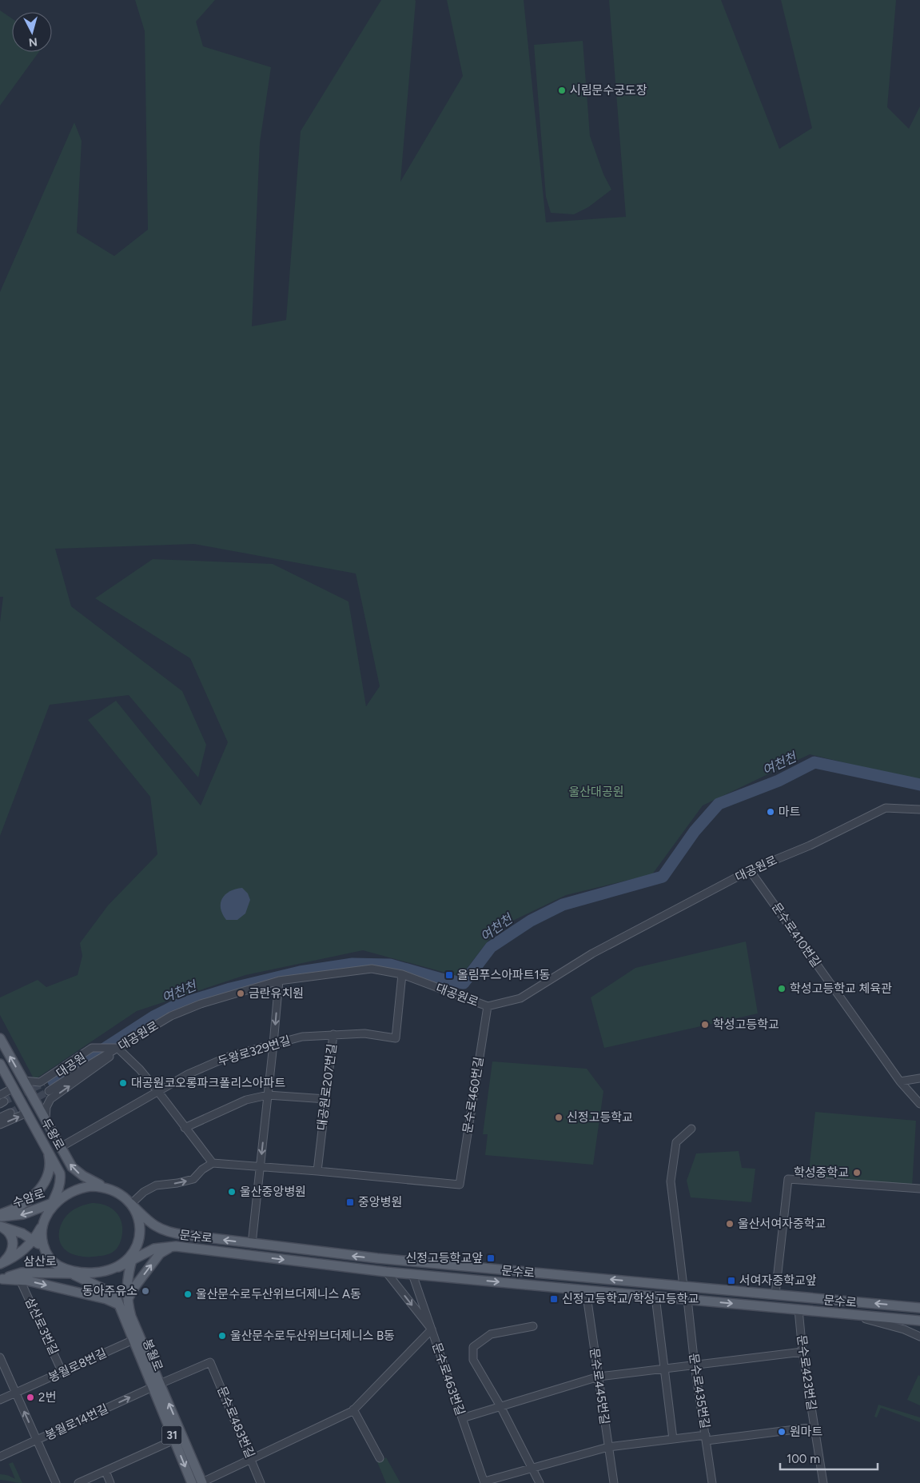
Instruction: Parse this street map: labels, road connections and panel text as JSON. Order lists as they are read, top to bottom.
{
  "streets": {
    "main road": [
      "두왕로",
      "수암로",
      "문수로",
      "삼산로",
      "봉월로",
      "31"
    ],
    "street": [
      "대공원로",
      "문수로410번길",
      "두왕로329번길",
      "대공원로207번길",
      "문수로460번길",
      "삼산로3번길",
      "봉월로8번길",
      "문수로423번길",
      "문수로463번길",
      "문수로445번길",
      "문수로435번길",
      "봉월로14번길",
      "문수로483번길"
    ]
  },
  "crossings": [
    ["대공원로", "문수로410번길"],
    ["대공원로", "대공원로207번길"],
    ["대공원로", "문수로460번길"],
    ["두왕로329번길", "대공원로207번길"],
    ["대공원로207번길", "문수로460번길"],
    ["두왕로", "수암로"],
    ["두왕로", "문수로"],
    ["두왕로", "삼산로"],
    ["두왕로", "봉월로"],
    ["수암로", "문수로"],
    ["수암로", "삼산로"],
    ["수암로", "봉월로"],
    ["문수로", "삼산로"],
    ["문수로", "봉월로"],
    ["문수로", "문수로423번길"],
    ["문수로", "문수로463번길"],
    ["문수로", "문수로445번길"],
    ["문수로", "문수로435번길"],
    ["삼산로", "봉월로"],
    ["삼산로3번길", "봉월로8번길"],
    ["봉월로", "봉월로8번길"],
    ["봉월로", "봉월로14번길"],
    ["봉월로14번길", "문수로483번길"]
  ],
  "water": ["여천천"],
  "parks": ["울산대공원"],
  "places": {
    "other": [
      "시립문수궁도장",
      "마트",
      "학성고등학교 체육관",
      "금란유치원",
      "학성고등학교",
      "대공원코오롱파크폴리스아파트",
      "신정고등학교",
      "학성중학교",
      "울산중앙병원",
      "울산서여자중학교",
      "동아주유소",
      "울산문수로두산위브더제니스 A동",
      "울산문수로두산위브더제니스 B동",
      "2번",
      "원마트"
    ],
    "transit": [
      "올림푸스아파트1동",
      "중앙병원",
      "신정고등학교앞",
      "서여자중학교앞",
      "신정고등학교/학성고등학교"
    ]
  },
  "scale_bar": "100 m",
  "north": "bottom"
}
